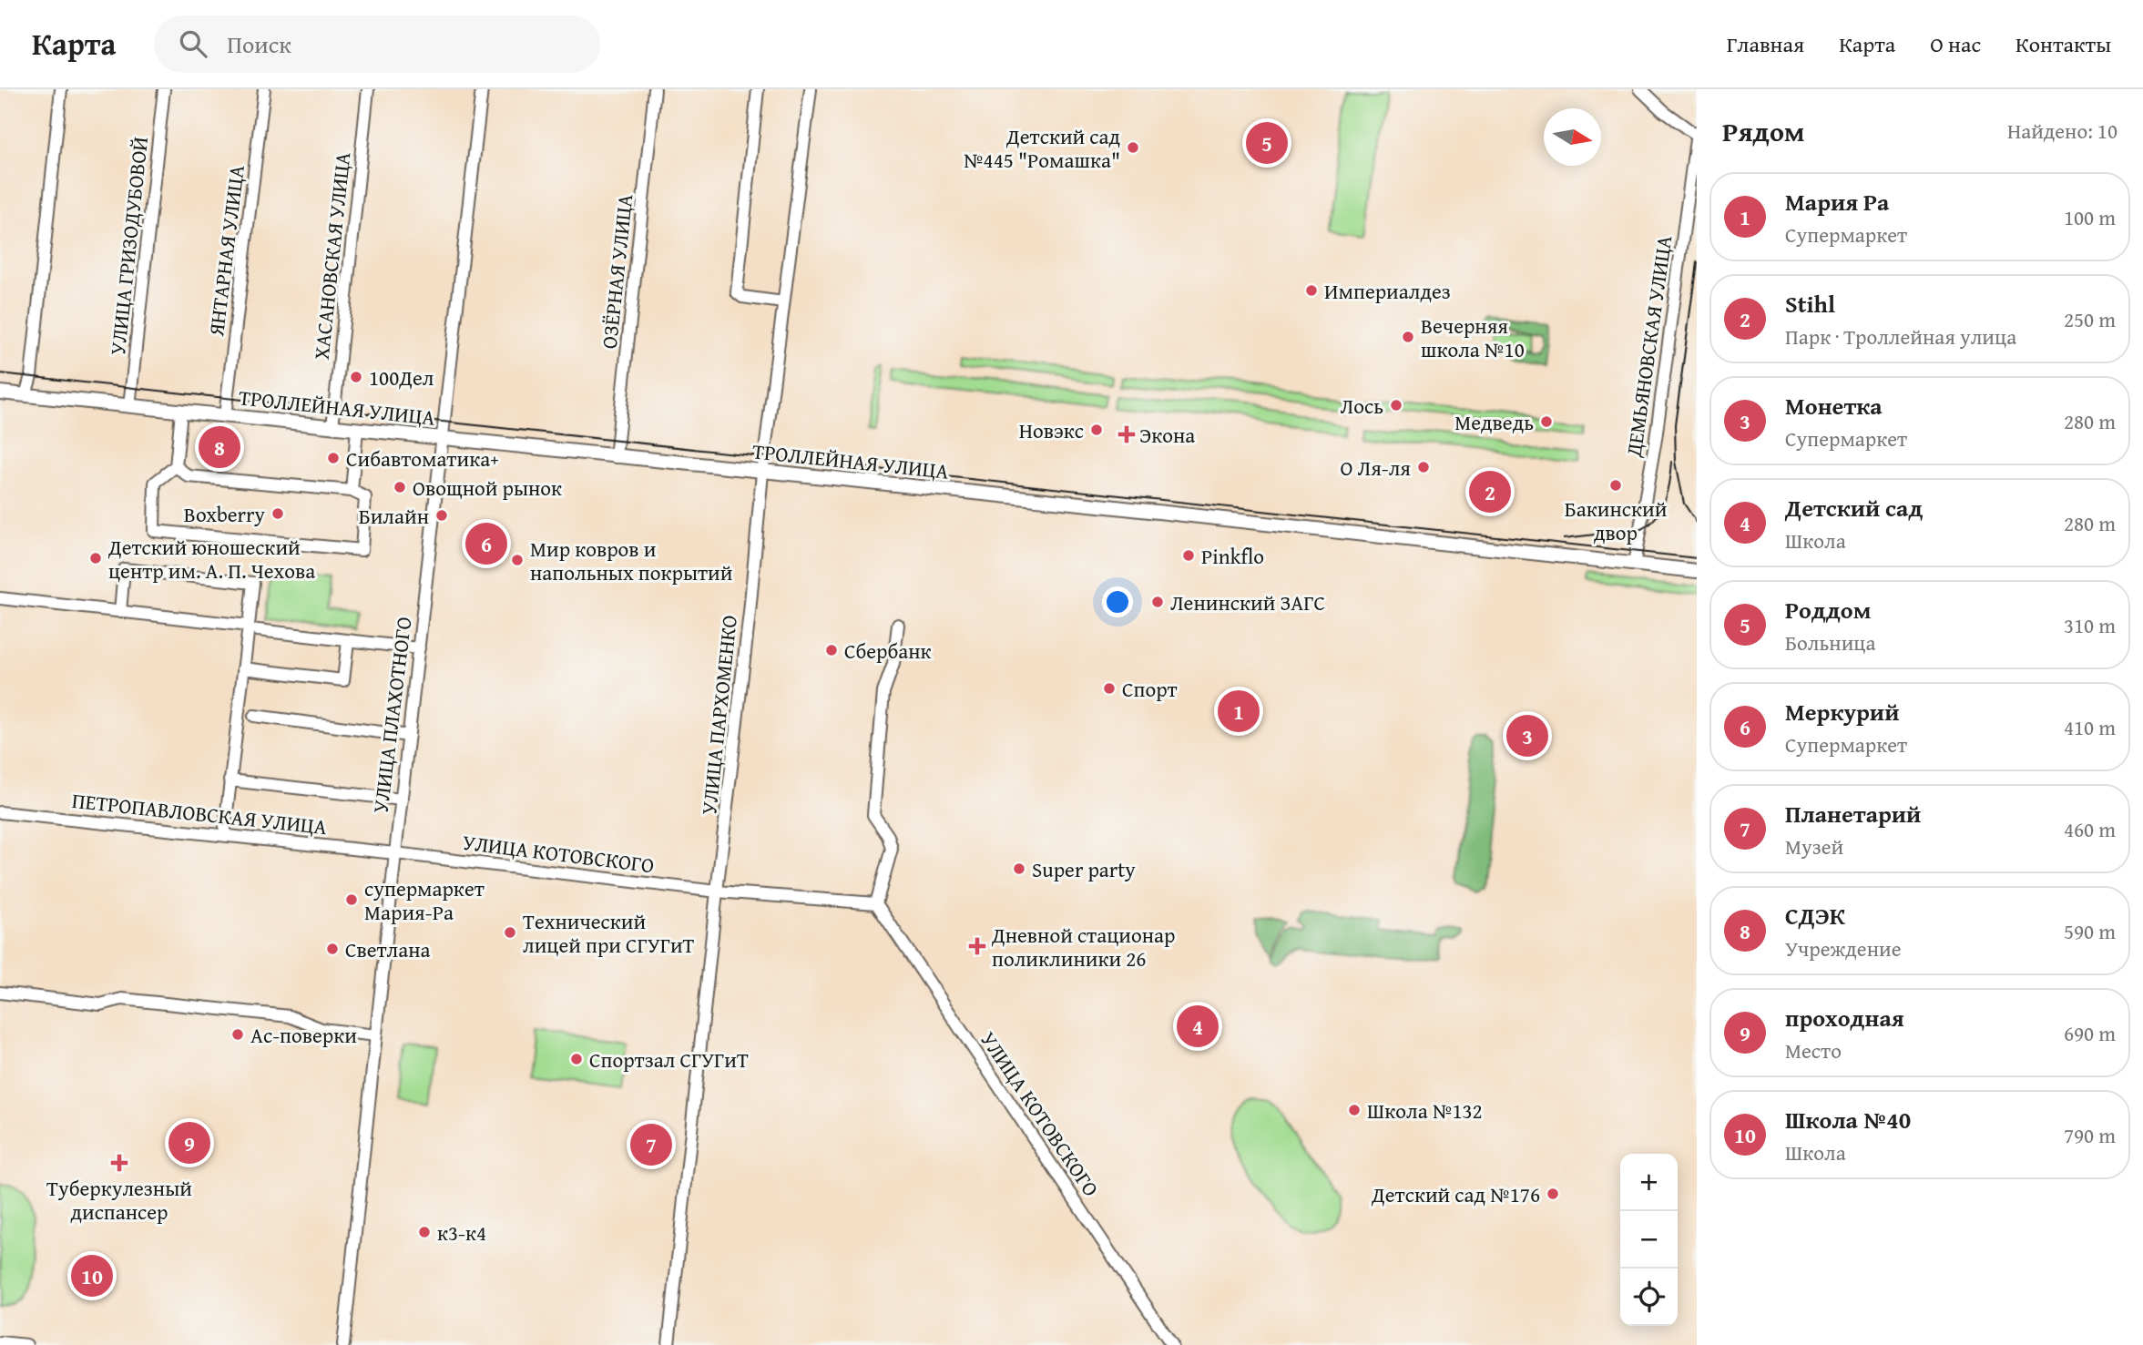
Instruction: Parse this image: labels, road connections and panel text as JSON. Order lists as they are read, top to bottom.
{
  "streets": {
    "main road": ["ТРОЛЛЕЙНАЯ УЛИЦА"],
    "street": [
      "УЛИЦА ГРИЗОДУБОВОЙ",
      "ЯНТАРНАЯ УЛИЦА",
      "ХАСАНОВСКАЯ УЛИЦА",
      "ОЗЁРНАЯ УЛИЦА",
      "ДЕМЬЯНОВСКАЯ УЛИЦА",
      "УЛИЦА ПЛАХОТНОГО",
      "УЛИЦА ПАРХОМЕНКО",
      "ПЕТРОПАВЛОВСКАЯ УЛИЦА",
      "УЛИЦА КОТОВСКОГО"
    ]
  },
  "crossings": [
    ["УЛИЦА ГРИЗОДУБОВОЙ", "ТРОЛЛЕЙНАЯ УЛИЦА"],
    ["ЯНТАРНАЯ УЛИЦА", "ТРОЛЛЕЙНАЯ УЛИЦА"],
    ["ХАСАНОВСКАЯ УЛИЦА", "ТРОЛЛЕЙНАЯ УЛИЦА"],
    ["ОЗЁРНАЯ УЛИЦА", "ТРОЛЛЕЙНАЯ УЛИЦА"],
    ["ДЕМЬЯНОВСКАЯ УЛИЦА", "ТРОЛЛЕЙНАЯ УЛИЦА"],
    ["ТРОЛЛЕЙНАЯ УЛИЦА", "УЛИЦА ПЛАХОТНОГО"],
    ["ТРОЛЛЕЙНАЯ УЛИЦА", "УЛИЦА ПАРХОМЕНКО"],
    ["УЛИЦА ПЛАХОТНОГО", "ПЕТРОПАВЛОВСКАЯ УЛИЦА"],
    ["УЛИЦА ПЛАХОТНОГО", "УЛИЦА КОТОВСКОГО"],
    ["УЛИЦА ПАРХОМЕНКО", "УЛИЦА КОТОВСКОГО"],
    ["ПЕТРОПАВЛОВСКАЯ УЛИЦА", "УЛИЦА КОТОВСКОГО"]
  ],
  "places": {
    "other": [
      "Детский сад №445 \"Ромашка\"",
      "Империалдез",
      "Вечерняя школа №10",
      "100Дел",
      "Лось",
      "Медведь",
      "Новэкс",
      "Сибавтоматика+",
      "О Ля-ля",
      "Бакинский двор",
      "Овощной рынок",
      "Boxberry",
      "Билайн",
      "Pinkflo",
      "Детский юношеский центр им. А. П. Чехова",
      "Мир ковров и напольных покрытий",
      "Ленинский ЗАГС",
      "Сбербанк",
      "Спорт",
      "Super party",
      "супермаркет Мария-Ра",
      "Технический лицей при СГУГиТ",
      "Светлана",
      "Ас-поверки",
      "Спортзал СГУГиТ",
      "Школа №132",
      "Детский сад №176",
      "к3-к4"
    ],
    "health": ["Экона", "Дневной стационар поликлиники 26", "Туберкулезный диспансер"]
  },
  "north": "right",
  "page": {
    "header": "Карта",
    "search": "Поиск",
    "nav": [
      "Главная",
      "Карта",
      "О нас",
      "Контакты"
    ],
    "heading": ["Рядом", "Найдено: 10"],
    "pins": [
      "5",
      "8",
      "2",
      "6",
      "1",
      "3",
      "4",
      "9",
      "7",
      "10"
    ],
    "list": [
      {
        "mark": "1",
        "name": "Мария Ра",
        "note": "Супермаркет",
        "value": "100 m"
      },
      {
        "mark": "2",
        "name": "Stihl",
        "note": "Парк · Троллейная улица",
        "value": "250 m"
      },
      {
        "mark": "3",
        "name": "Монетка",
        "note": "Супермаркет",
        "value": "280 m"
      },
      {
        "mark": "4",
        "name": "Детский сад",
        "note": "Школа",
        "value": "280 m"
      },
      {
        "mark": "5",
        "name": "Роддом",
        "note": "Больница",
        "value": "310 m"
      },
      {
        "mark": "6",
        "name": "Меркурий",
        "note": "Супермаркет",
        "value": "410 m"
      },
      {
        "mark": "7",
        "name": "Планетарий",
        "note": "Музей",
        "value": "460 m"
      },
      {
        "mark": "8",
        "name": "СДЭК",
        "note": "Учреждение",
        "value": "590 m"
      },
      {
        "mark": "9",
        "name": "проходная",
        "note": "Место",
        "value": "690 m"
      },
      {
        "mark": "10",
        "name": "Школа №40",
        "note": "Школа",
        "value": "790 m"
      }
    ],
    "map_buttons": ["+", "−"]
  }
}
